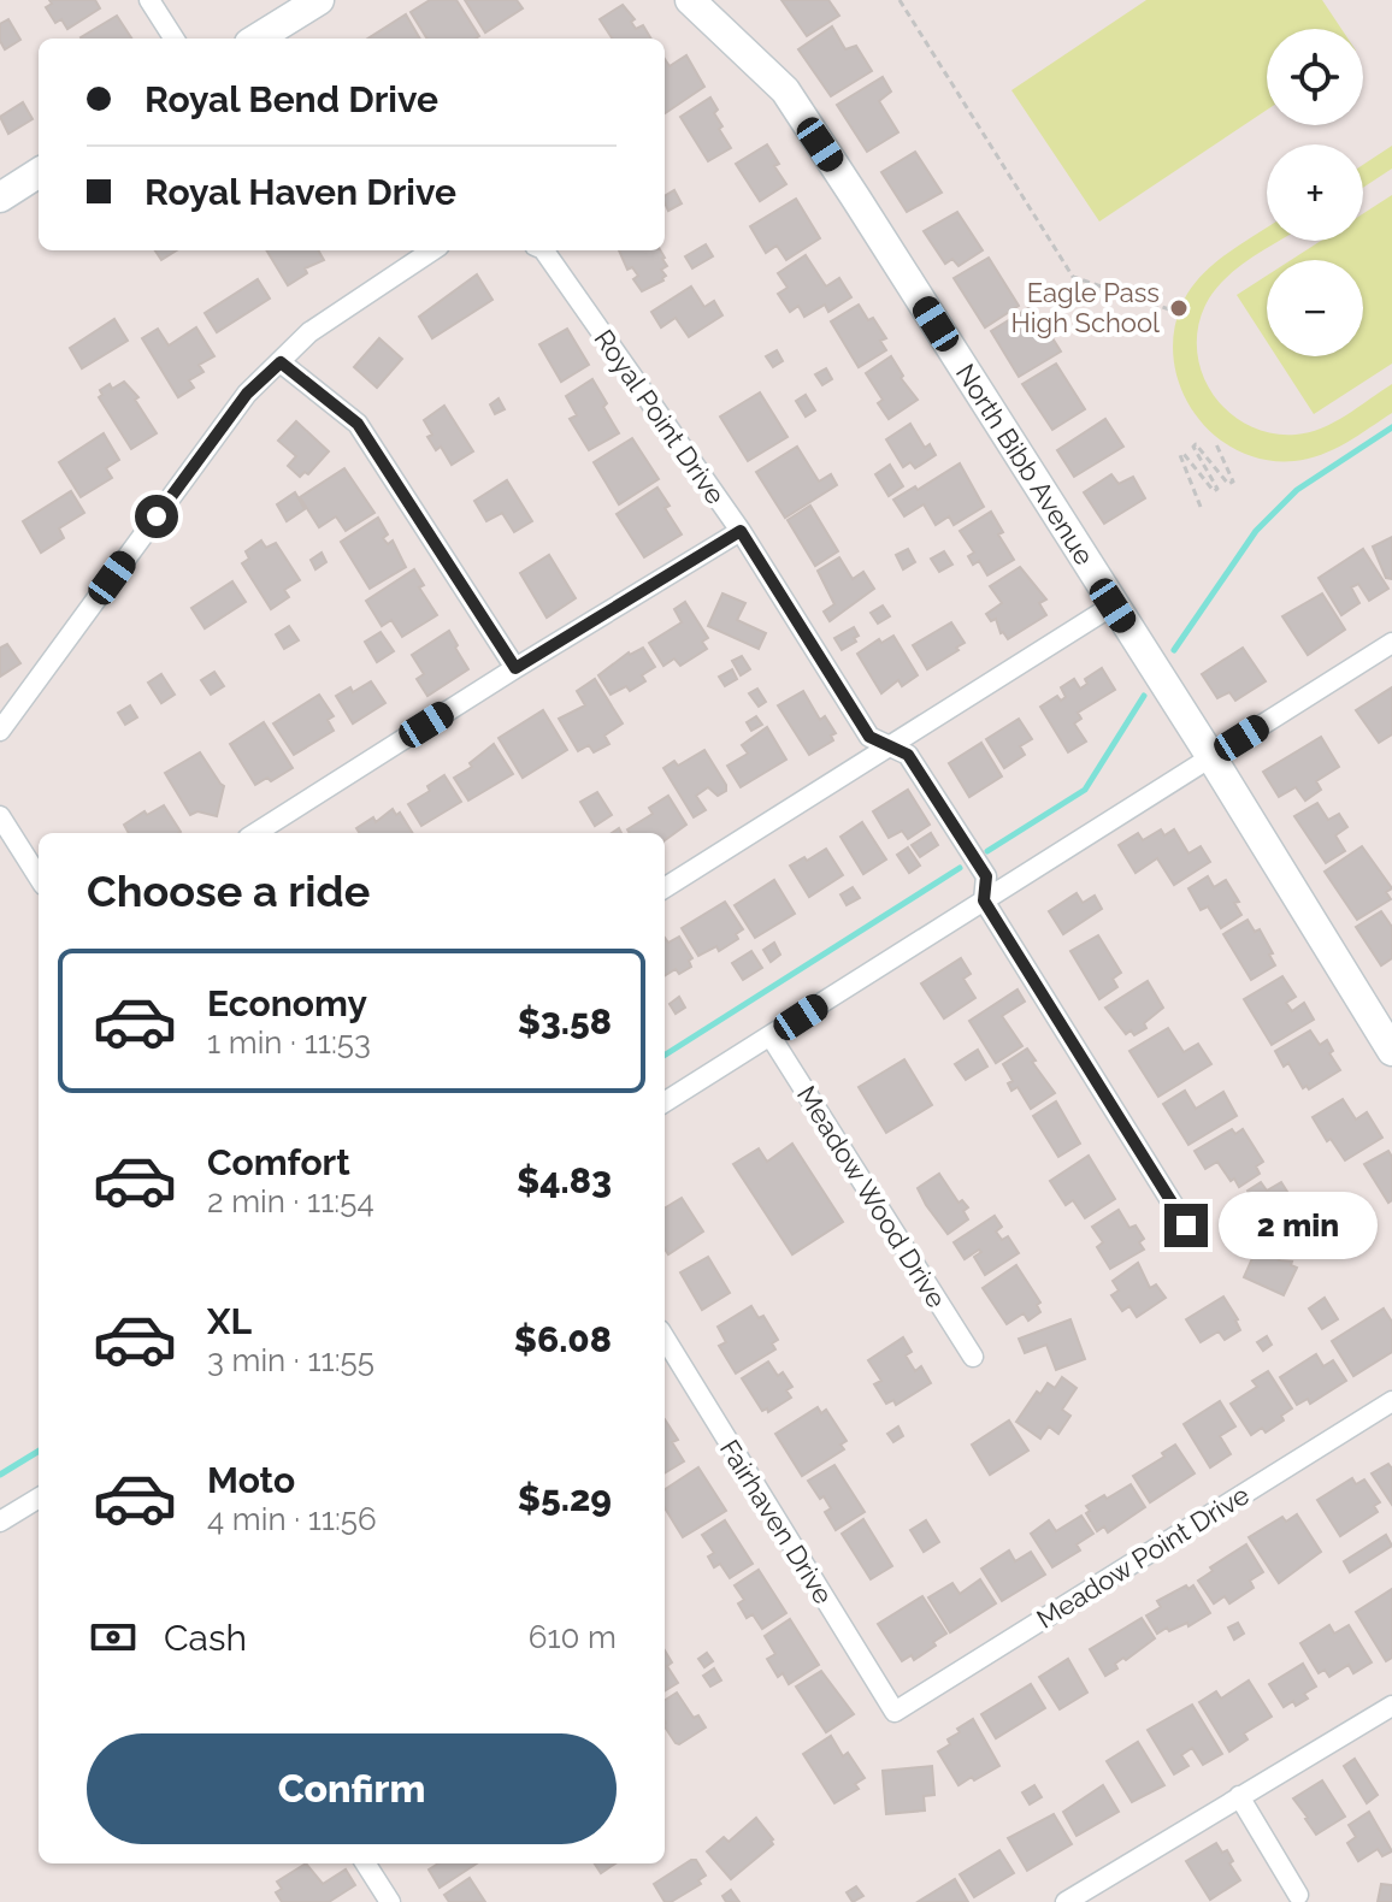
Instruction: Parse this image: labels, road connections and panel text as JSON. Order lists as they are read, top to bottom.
{
  "streets": {
    "main road": ["North Bibb Avenue"],
    "street": [
      "Royal Point Drive",
      "Meadow Wood Drive",
      "Fairhaven Drive",
      "Meadow Point Drive"
    ]
  },
  "crossings": [
    ["Fairhaven Drive", "Meadow Point Drive"]
  ],
  "places": ["Eagle Pass High School"],
  "page": {
    "map_buttons": ["+", "−"],
    "banner": ["Royal Bend Drive", "Royal Haven Drive"],
    "heading": "Choose a ride",
    "list": [
      {
        "name": "Economy",
        "note": "1 min · 11:53",
        "value": "$3.58"
      },
      {
        "name": "Comfort",
        "note": "2 min · 11:54",
        "value": "$4.83"
      },
      {
        "name": "XL",
        "note": "3 min · 11:55",
        "value": "$6.08"
      },
      {
        "name": "Moto",
        "note": "4 min · 11:56",
        "value": "$5.29"
      }
    ],
    "bubble": "2 min",
    "pay": ["Cash", "610 m"],
    "buttons": "Confirm"
  }
}
